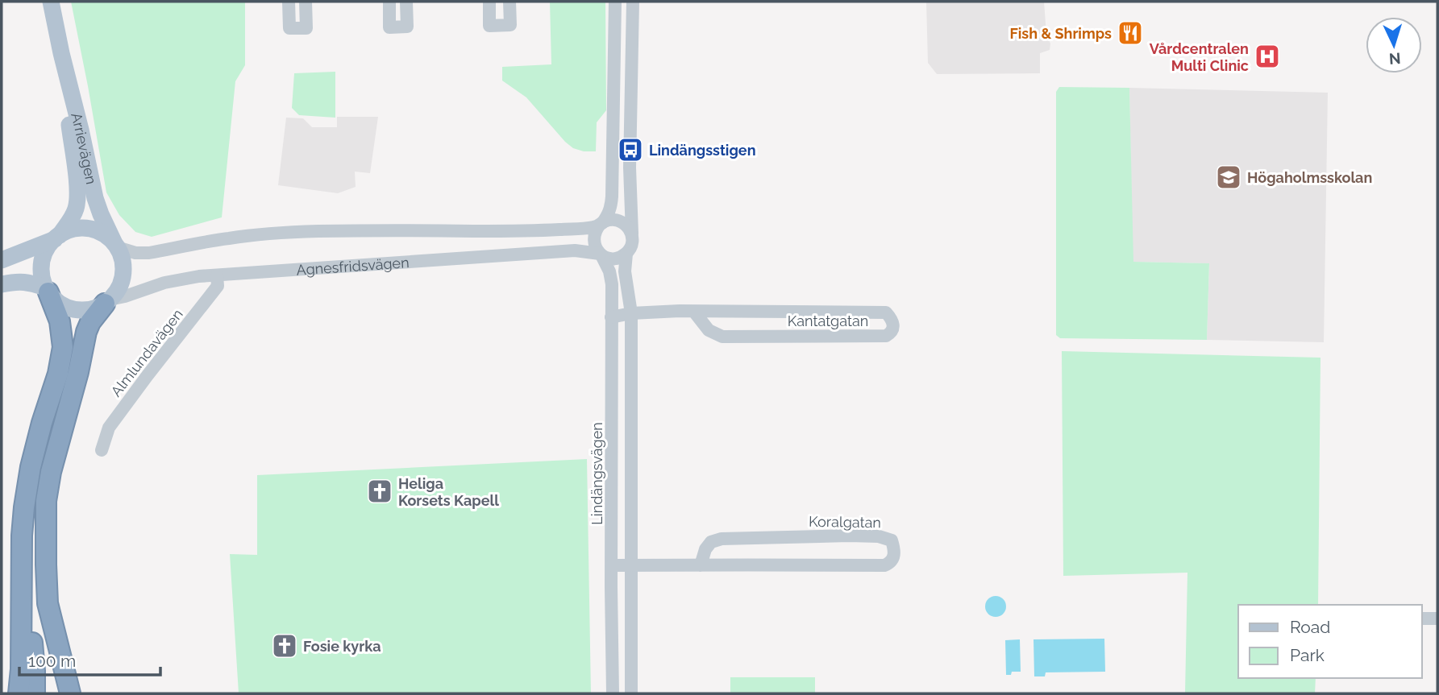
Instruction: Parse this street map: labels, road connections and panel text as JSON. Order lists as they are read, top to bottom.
{
  "streets": {
    "main road": ["Arrievägen"],
    "street": [
      "Agnesfridsvägen",
      "Kantatgatan",
      "Almlundavägen",
      "Lindängsvägen",
      "Koralgatan"
    ]
  },
  "crossings": [
    ["Arrievägen", "Agnesfridsvägen"],
    ["Agnesfridsvägen", "Almlundavägen"],
    ["Agnesfridsvägen", "Lindängsvägen"],
    ["Kantatgatan", "Lindängsvägen"],
    ["Lindängsvägen", "Koralgatan"]
  ],
  "places": {
    "restaurant": ["Fish & Shrimps"],
    "hospital": ["Vårdcentralen Multi Clinic"],
    "bus stop": ["Lindängsstigen"],
    "school or university": ["Högaholmsskolan"],
    "church": ["Heliga Korsets Kapell", "Fosie kyrka"]
  },
  "legend": ["Road", "Park"],
  "scale_bar": "100 m",
  "north": "bottom"
}
